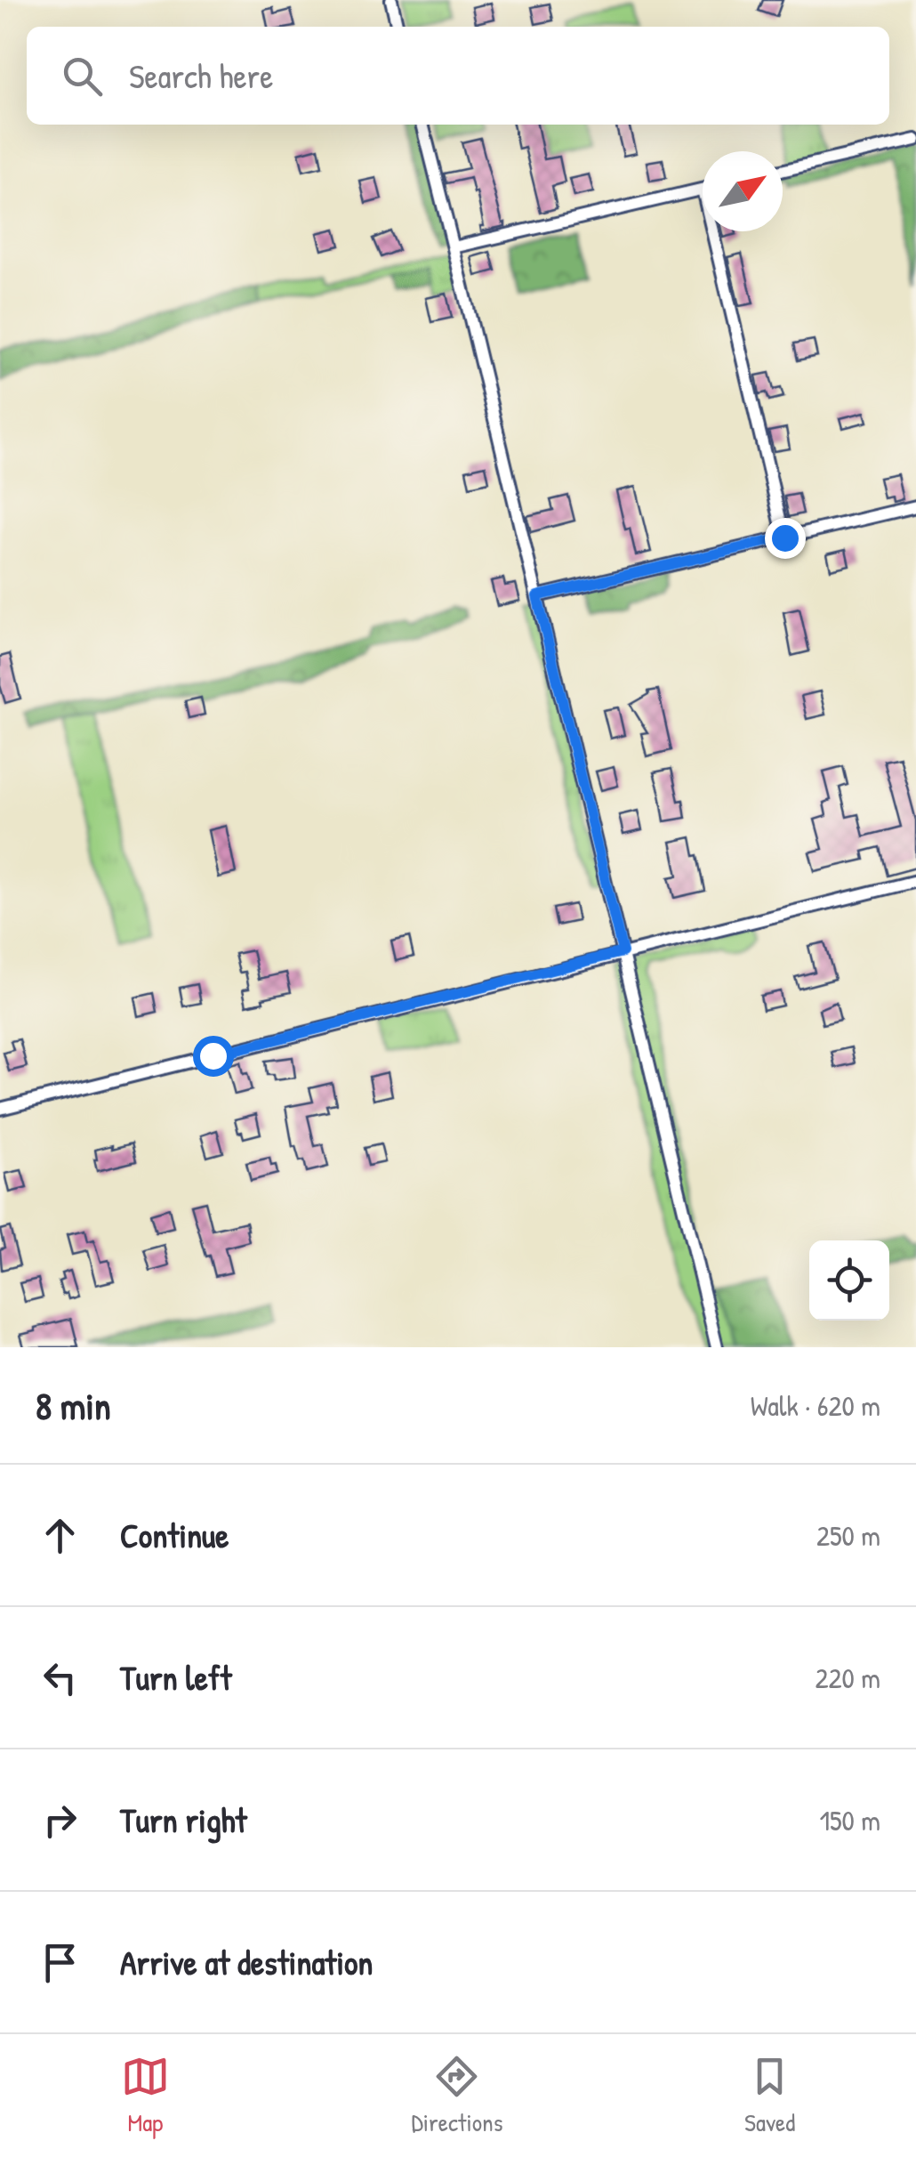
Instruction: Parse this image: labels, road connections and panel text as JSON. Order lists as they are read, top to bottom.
{
  "north": "top right",
  "page": {
    "search": "Search here",
    "heading": ["8 min", "Walk · 620 m"],
    "list": [
      ["Continue", "250 m"],
      ["Turn left", "220 m"],
      ["Turn right", "150 m"],
      "Arrive at destination"
    ],
    "nav": ["Map", "Directions", "Saved"]
  }
}
